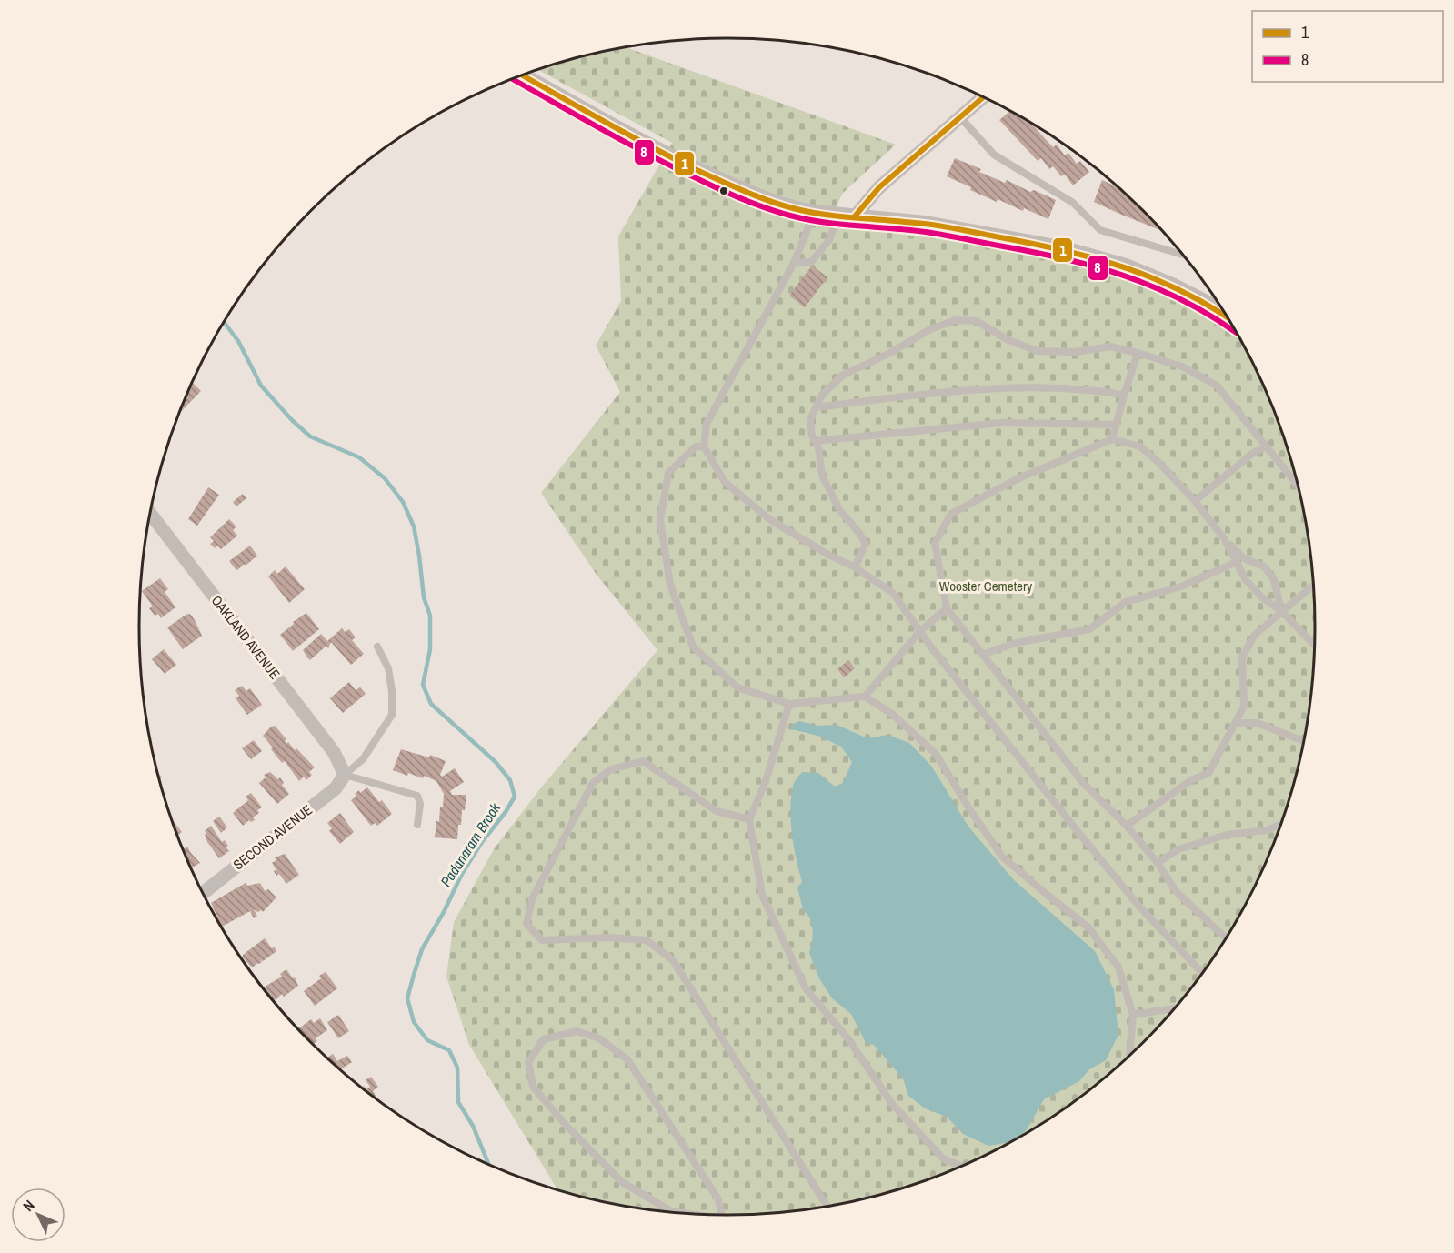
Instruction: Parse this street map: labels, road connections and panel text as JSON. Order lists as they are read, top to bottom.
{
  "streets": {
    "street": ["OAKLAND AVENUE", "SECOND AVENUE"]
  },
  "crossings": [
    ["OAKLAND AVENUE", "SECOND AVENUE"]
  ],
  "water": ["Padanaram Brook"],
  "parks": ["Wooster Cemetery"],
  "lines": ["transit line 1", "transit line 8"],
  "legend": ["1", "8"],
  "north": "top left"
}
